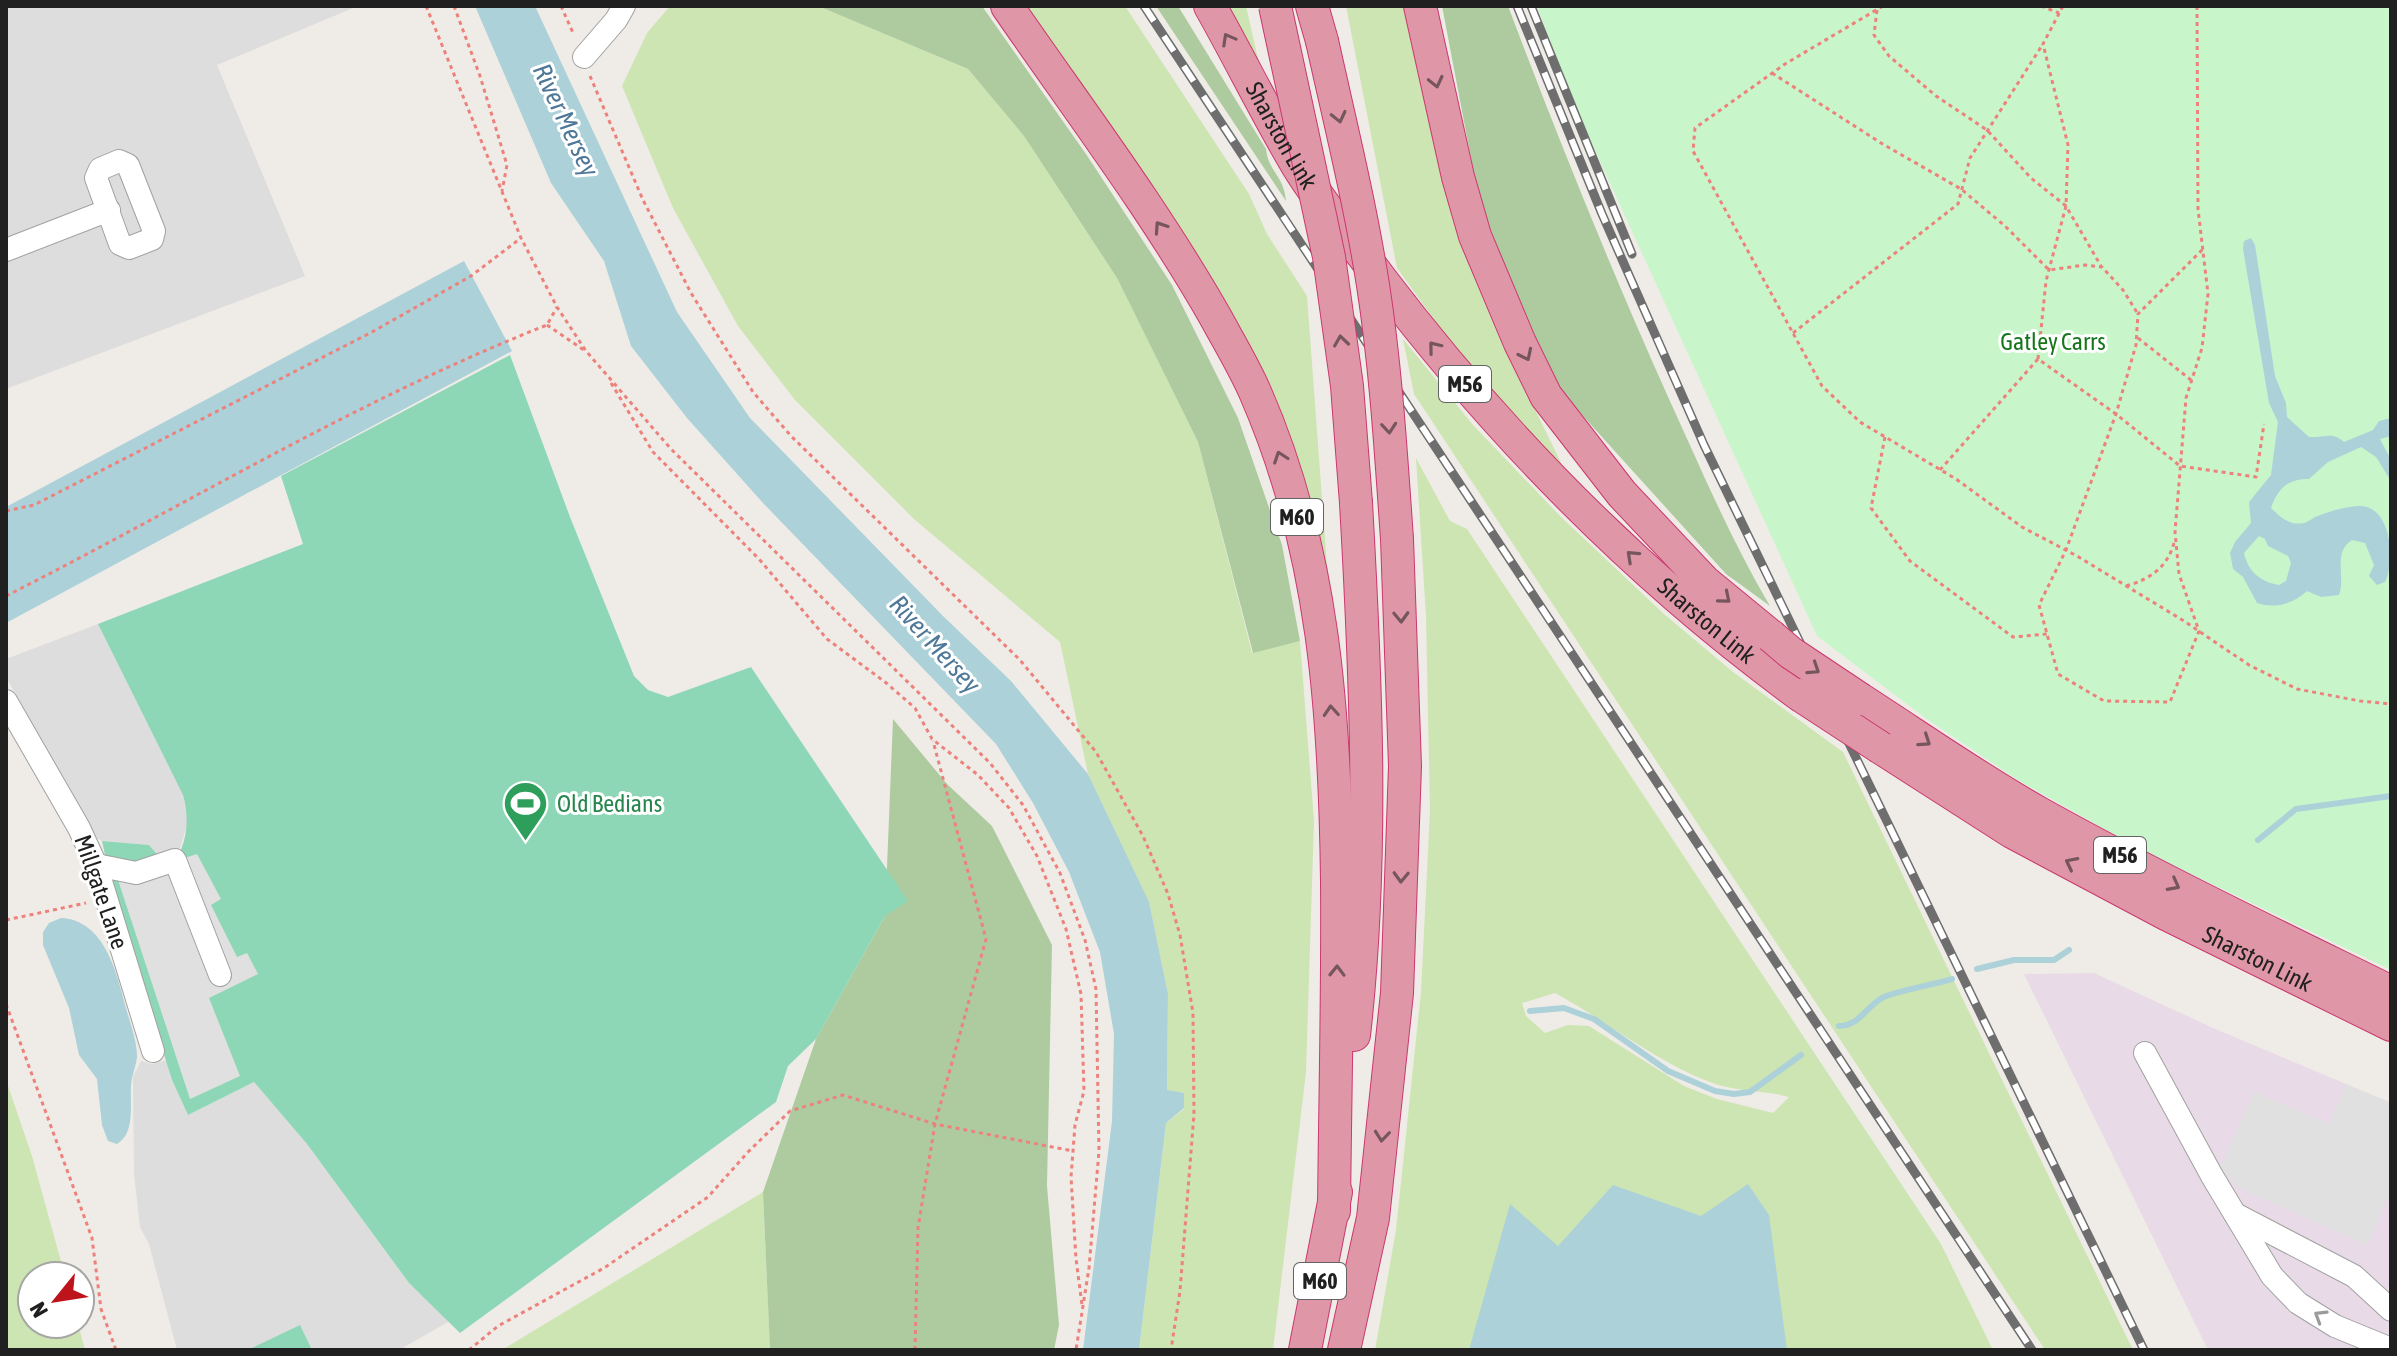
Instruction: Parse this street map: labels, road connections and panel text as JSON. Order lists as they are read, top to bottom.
{
  "streets": {
    "highway": ["Sharston Link", "M56", "M60"],
    "street": ["Millgate Lane"]
  },
  "water": ["River Mersey"],
  "parks": ["Gatley Carrs"],
  "places": {
    "sports": ["Old Bedians"]
  },
  "north": "bottom left"
}
